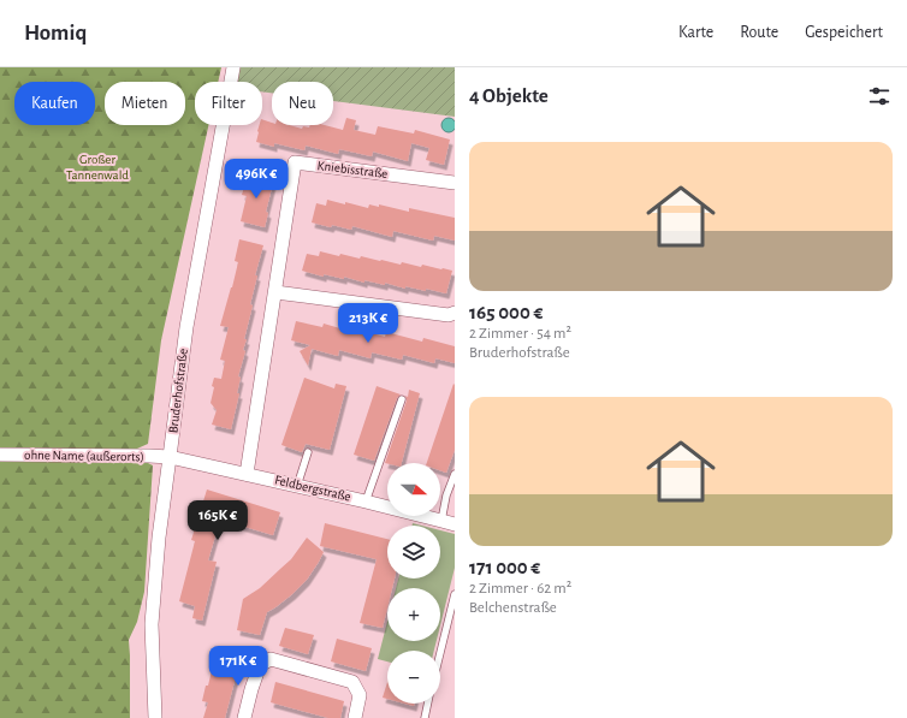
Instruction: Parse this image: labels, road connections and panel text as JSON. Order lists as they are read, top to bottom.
{
  "streets": {
    "street": [
      "Kniebisstraße",
      "Bruderhofstraße",
      "ohne Name (außerorts)",
      "Feldbergstraße"
    ]
  },
  "crossings": [
    ["Kniebisstraße", "Feldbergstraße"],
    ["Bruderhofstraße", "ohne Name (außerorts)"],
    ["Bruderhofstraße", "Feldbergstraße"],
    ["ohne Name (außerorts)", "Feldbergstraße"]
  ],
  "parks": ["Großer Tannenwald"],
  "north": "right",
  "page": {
    "header": "Homiq",
    "nav": ["Karte", "Route", "Gespeichert"],
    "heading": "4 Objekte",
    "chip": [
      "Kaufen",
      "Mieten",
      "Filter",
      "Neu"
    ],
    "list": [
      {
        "name": "165 000 €",
        "note": "2 Zimmer · 54 m² · Bruderhofstraße"
      },
      {
        "name": "171 000 €",
        "note": "2 Zimmer · 62 m² · Belchenstraße"
      }
    ],
    "price": [
      "496K €",
      "213K €",
      "165K €",
      "171K €"
    ],
    "map_buttons": ["+", "−"]
  }
}
